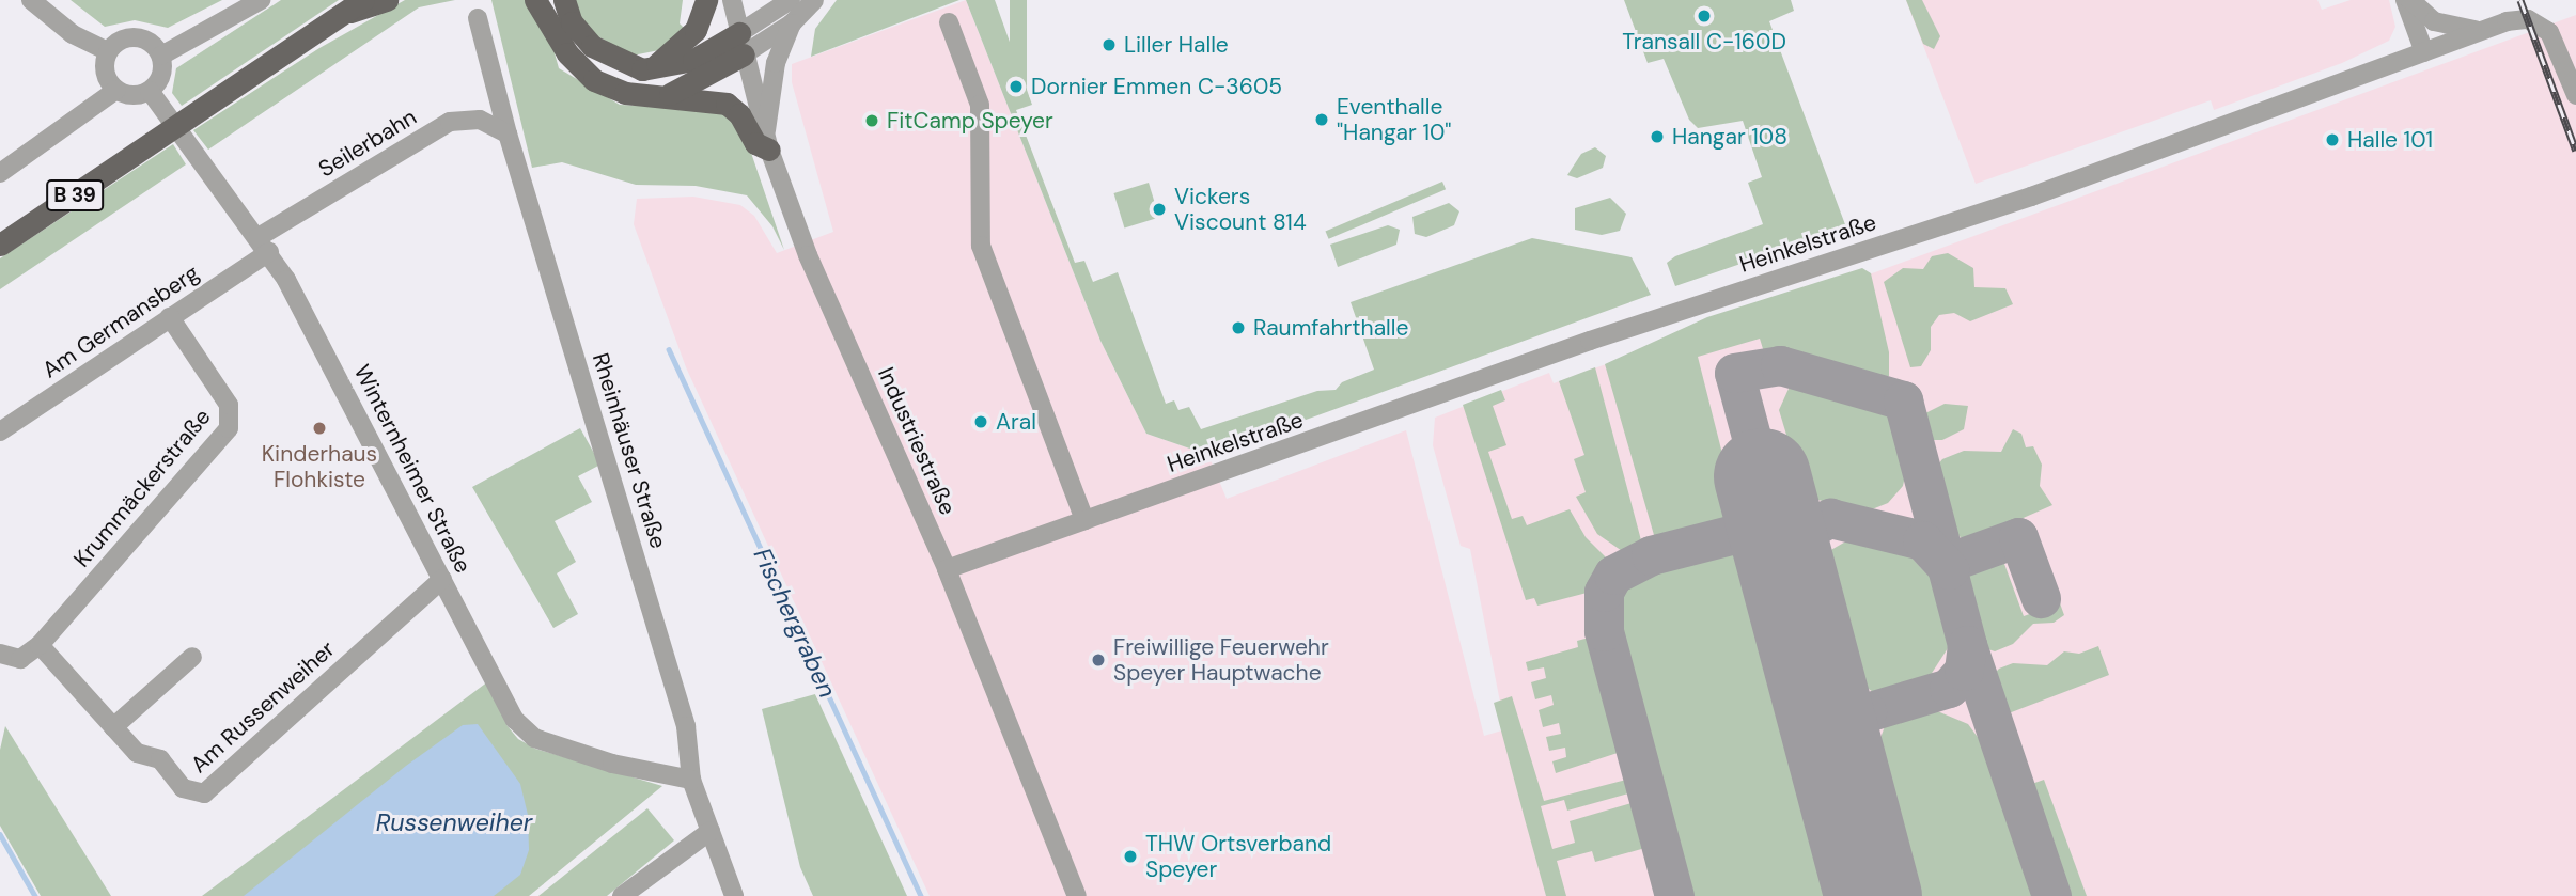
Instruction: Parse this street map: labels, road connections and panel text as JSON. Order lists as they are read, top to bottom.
{
  "streets": {
    "main road": ["B 39"],
    "street": [
      "Seilerbahn",
      "Heinkelstraße",
      "Am Germansberg",
      "Industriestraße",
      "Rheinhäuser Straße",
      "Winternheimer Straße",
      "Krummäckerstraße",
      "Am Russenweiher"
    ]
  },
  "crossings": [
    ["Seilerbahn", "Am Germansberg"],
    ["Seilerbahn", "Rheinhäuser Straße"],
    ["Seilerbahn", "Winternheimer Straße"],
    ["Heinkelstraße", "Industriestraße"],
    ["Am Germansberg", "Winternheimer Straße"],
    ["Am Germansberg", "Krummäckerstraße"],
    ["Rheinhäuser Straße", "Winternheimer Straße"],
    ["Winternheimer Straße", "Am Russenweiher"],
    ["Krummäckerstraße", "Am Russenweiher"]
  ],
  "water": ["Fischergraben", "Russenweiher"],
  "places": [
    "Transall C-160D",
    "Liller Halle",
    "Dornier Emmen C-3605",
    "Eventhalle \"Hangar 10\"",
    "FitCamp Speyer",
    "Hangar 108",
    "Halle 101",
    "Vickers Viscount 814",
    "Raumfahrthalle",
    "Aral",
    "Kinderhaus Flohkiste",
    "Freiwillige Feuerwehr Speyer Hauptwache",
    "THW Ortsverband Speyer"
  ]
}
